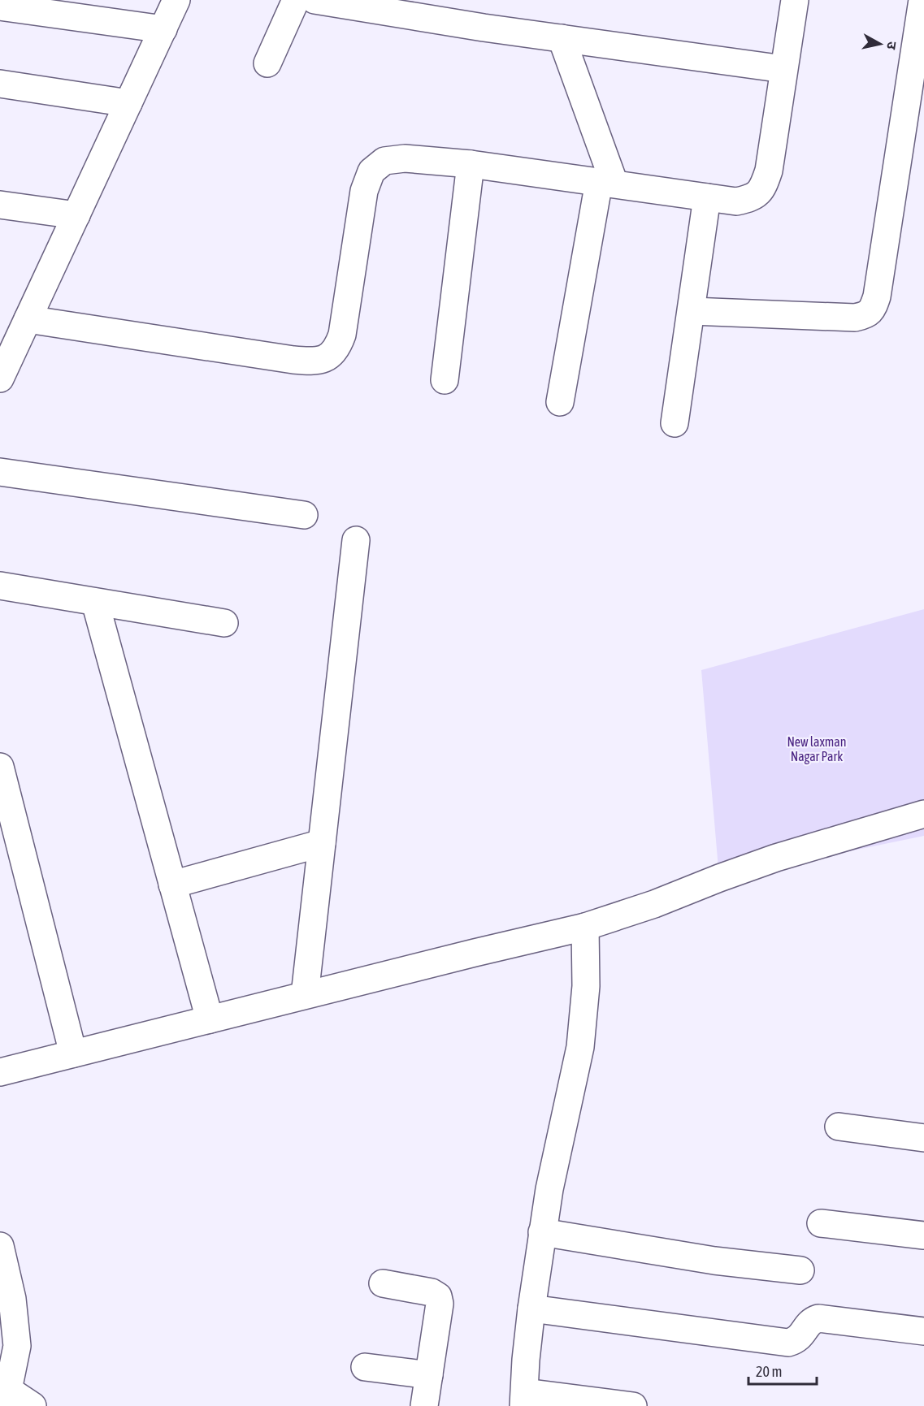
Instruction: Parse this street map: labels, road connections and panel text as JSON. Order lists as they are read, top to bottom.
{
  "parks": ["New laxman Nagar Park"],
  "scale_bar": "20 m",
  "north": "right"
}
